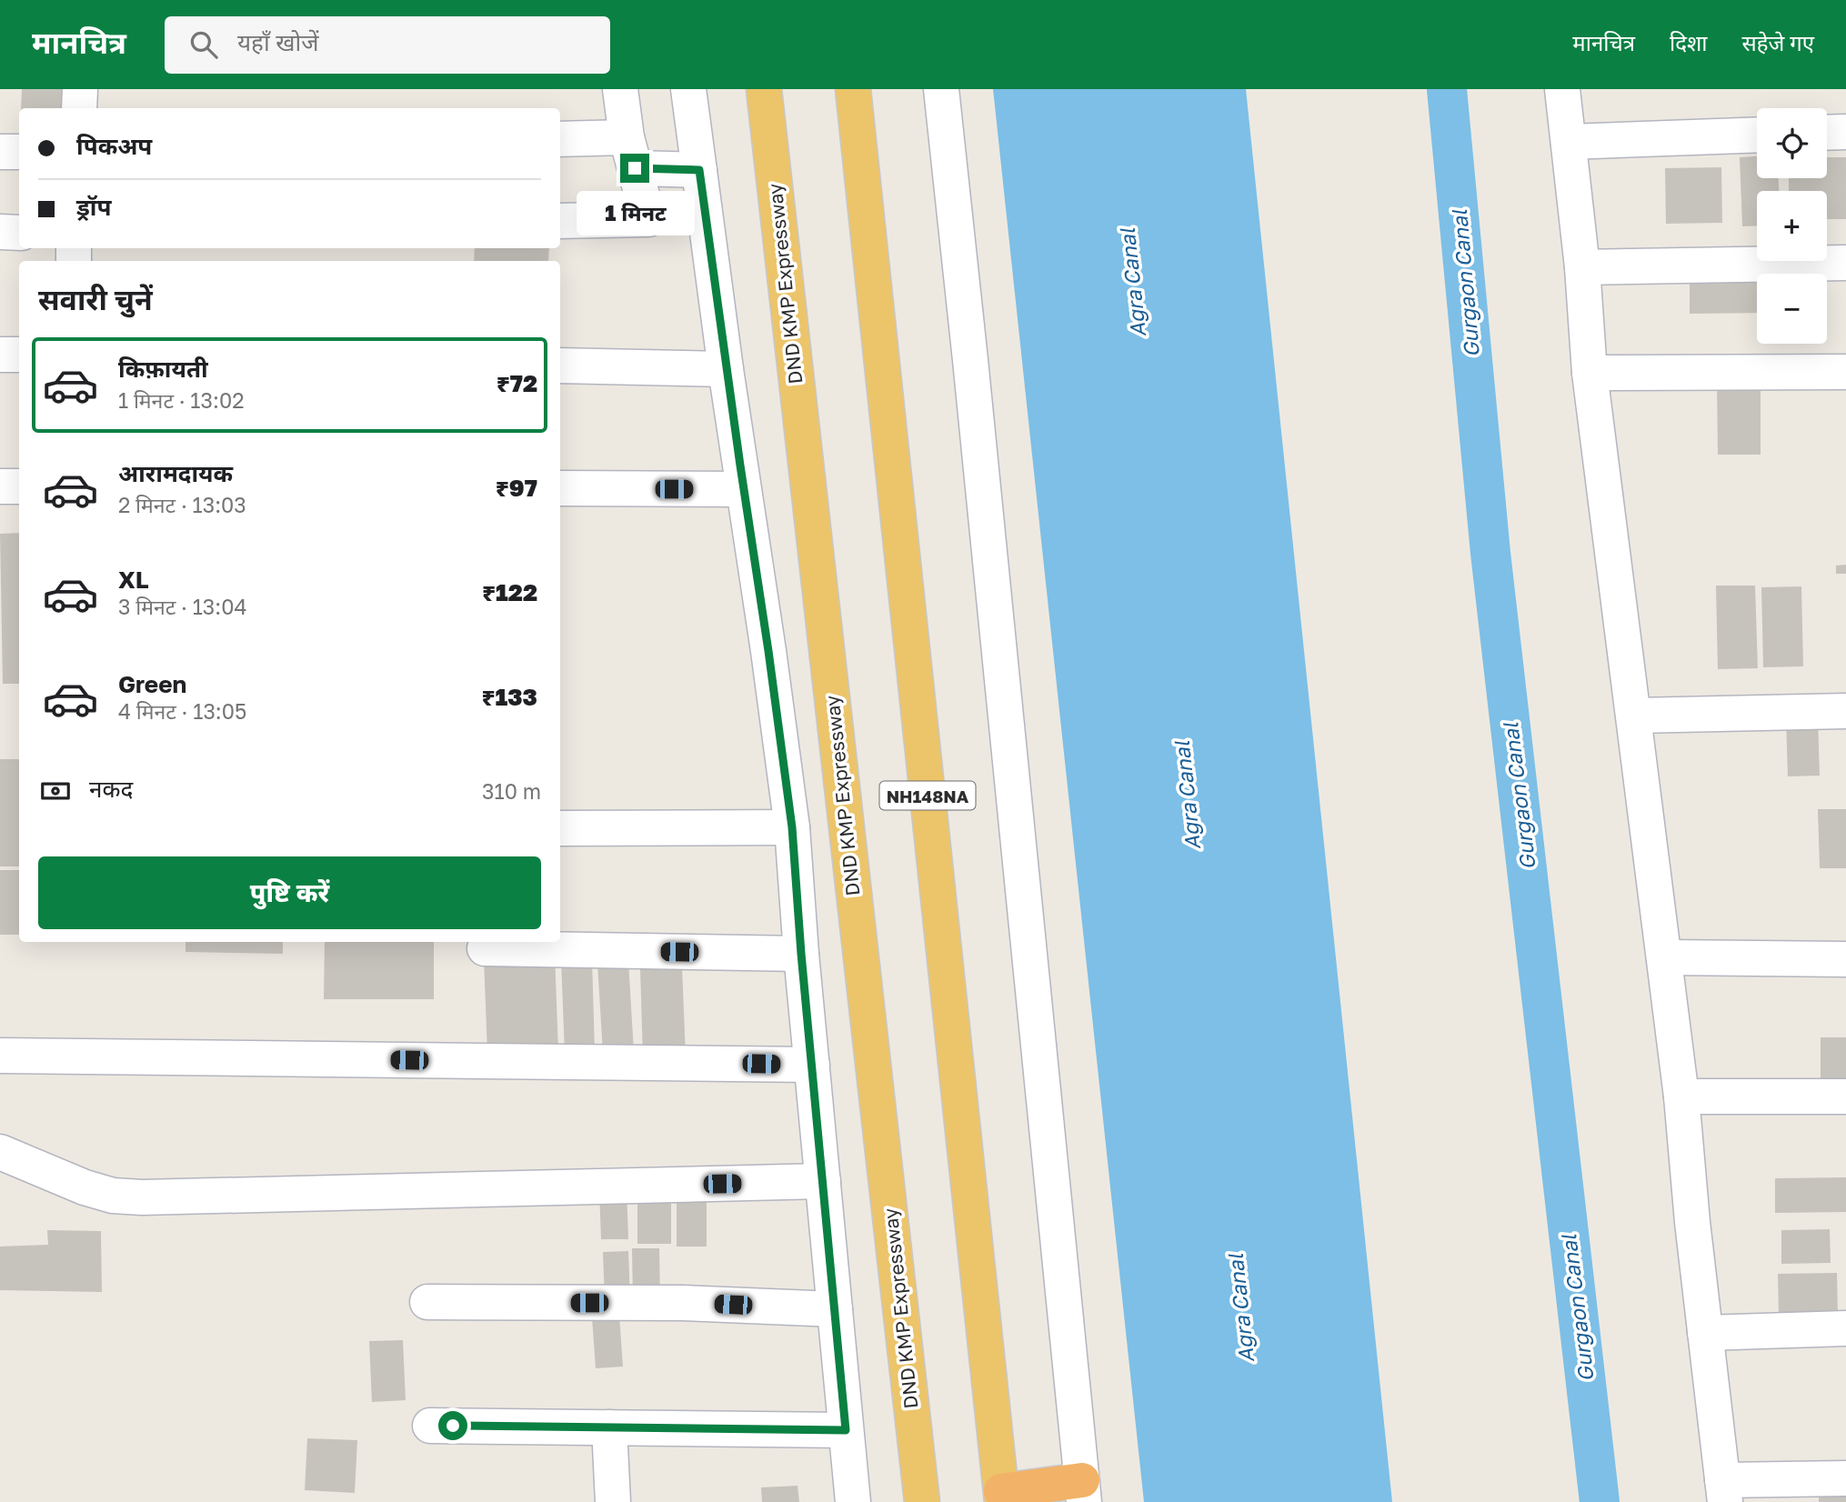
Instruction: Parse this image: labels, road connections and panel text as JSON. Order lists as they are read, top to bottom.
{
  "streets": {
    "highway": ["DND KMP Expressway", "NH148NA"]
  },
  "water": ["Agra Canal", "Gurgaon Canal"],
  "page": {
    "header": "मानचित्र",
    "search": "यहाँ खोजें",
    "nav": ["मानचित्र", "दिशा", "सहेजे गए"],
    "map_buttons": ["+", "−"],
    "banner": ["पिकअप", "ड्रॉप"],
    "bubble": "1 मिनट",
    "heading": "सवारी चुनें",
    "list": [
      {
        "name": "किफ़ायती",
        "note": "1 मिनट · 13:02",
        "value": "₹72"
      },
      {
        "name": "आरामदायक",
        "note": "2 मिनट · 13:03",
        "value": "₹97"
      },
      {
        "name": "XL",
        "note": "3 मिनट · 13:04",
        "value": "₹122"
      },
      {
        "name": "Green",
        "note": "4 मिनट · 13:05",
        "value": "₹133"
      }
    ],
    "pay": ["नकद", "310 m"],
    "buttons": "पुष्टि करें"
  }
}
